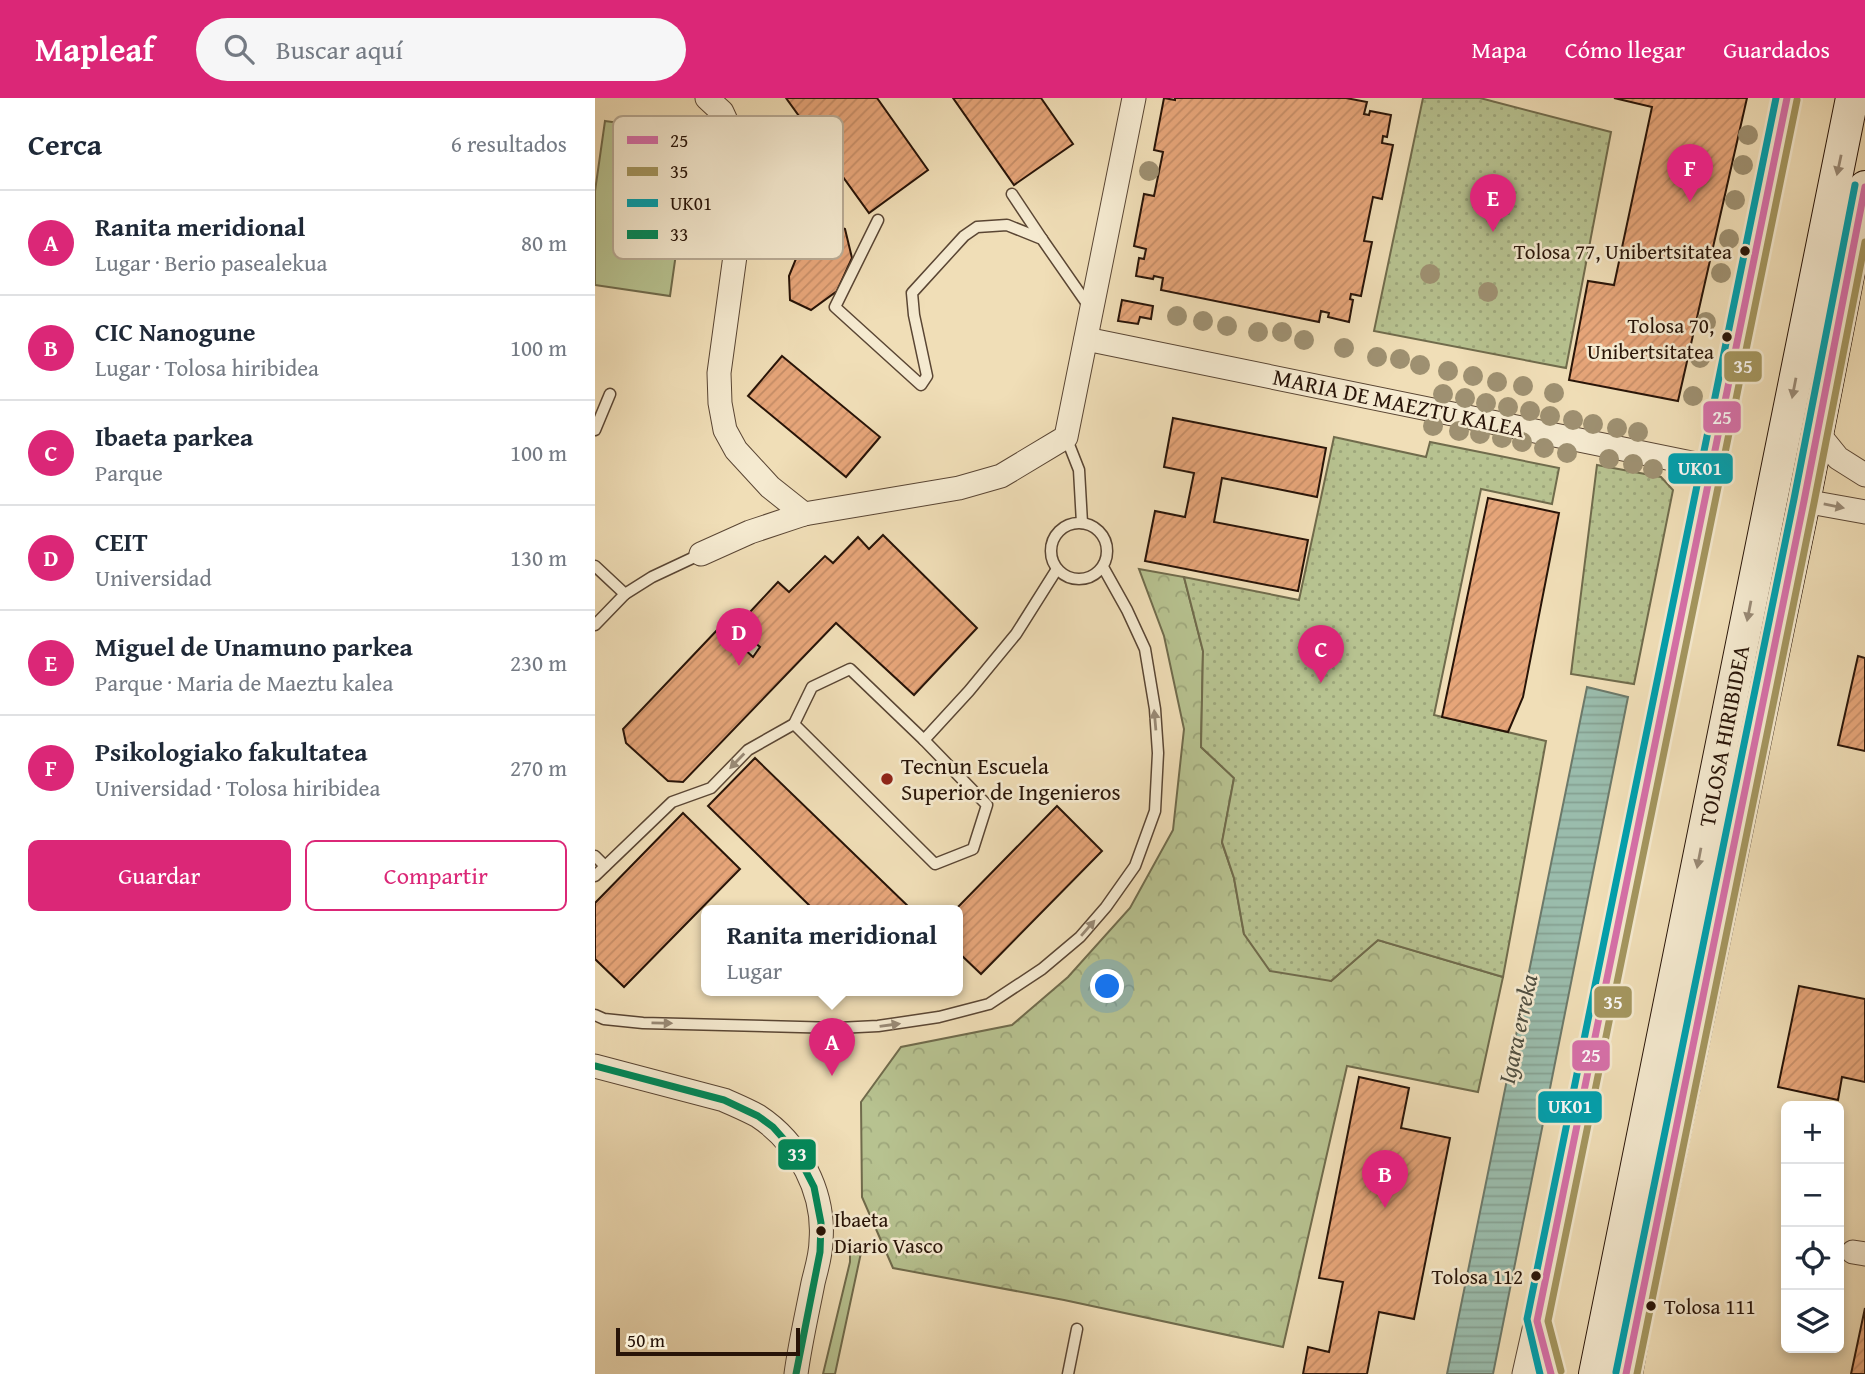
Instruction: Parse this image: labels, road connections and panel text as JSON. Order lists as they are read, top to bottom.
{
  "streets": {
    "main road": ["TOLOSA HIRIBIDEA"],
    "street": ["MARIA DE MAEZTU KALEA"]
  },
  "water": ["Igara erreka"],
  "places": [
    "Tolosa 77, Unibertsitatea",
    "Tolosa 70, Unibertsitatea",
    "Tecnun Escuela Superior de Ingenieros",
    "Ibaeta Diario Vasco",
    "Tolosa 112",
    "Tolosa 111"
  ],
  "lines": [
    "transit line 25",
    "transit line UK01",
    "transit line 35",
    "transit line 33"
  ],
  "legend": [
    "25",
    "35",
    "UK01",
    "33"
  ],
  "scale_bar": "50 m",
  "page": {
    "header": "Mapleaf",
    "search": "Buscar aquí",
    "nav": ["Mapa", "Cómo llegar", "Guardados"],
    "heading": ["Cerca", "6 resultados"],
    "pins": [
      "F",
      "E",
      "D",
      "C",
      "A",
      "B"
    ],
    "list": [
      {
        "mark": "A",
        "name": "Ranita meridional",
        "note": "Lugar · Berio pasealekua",
        "value": "80 m"
      },
      {
        "mark": "B",
        "name": "CIC Nanogune",
        "note": "Lugar · Tolosa hiribidea",
        "value": "100 m"
      },
      {
        "mark": "C",
        "name": "Ibaeta parkea",
        "note": "Parque",
        "value": "100 m"
      },
      {
        "mark": "D",
        "name": "CEIT",
        "note": "Universidad",
        "value": "130 m"
      },
      {
        "mark": "E",
        "name": "Miguel de Unamuno parkea",
        "note": "Parque · Maria de Maeztu kalea",
        "value": "230 m"
      },
      {
        "mark": "F",
        "name": "Psikologiako fakultatea",
        "note": "Universidad · Tolosa hiribidea",
        "value": "270 m"
      }
    ],
    "buttons": ["Guardar", "Compartir"],
    "popup": ["Ranita meridional", "Lugar"],
    "map_buttons": ["+", "−"],
    "scale": "50 m"
  }
}
